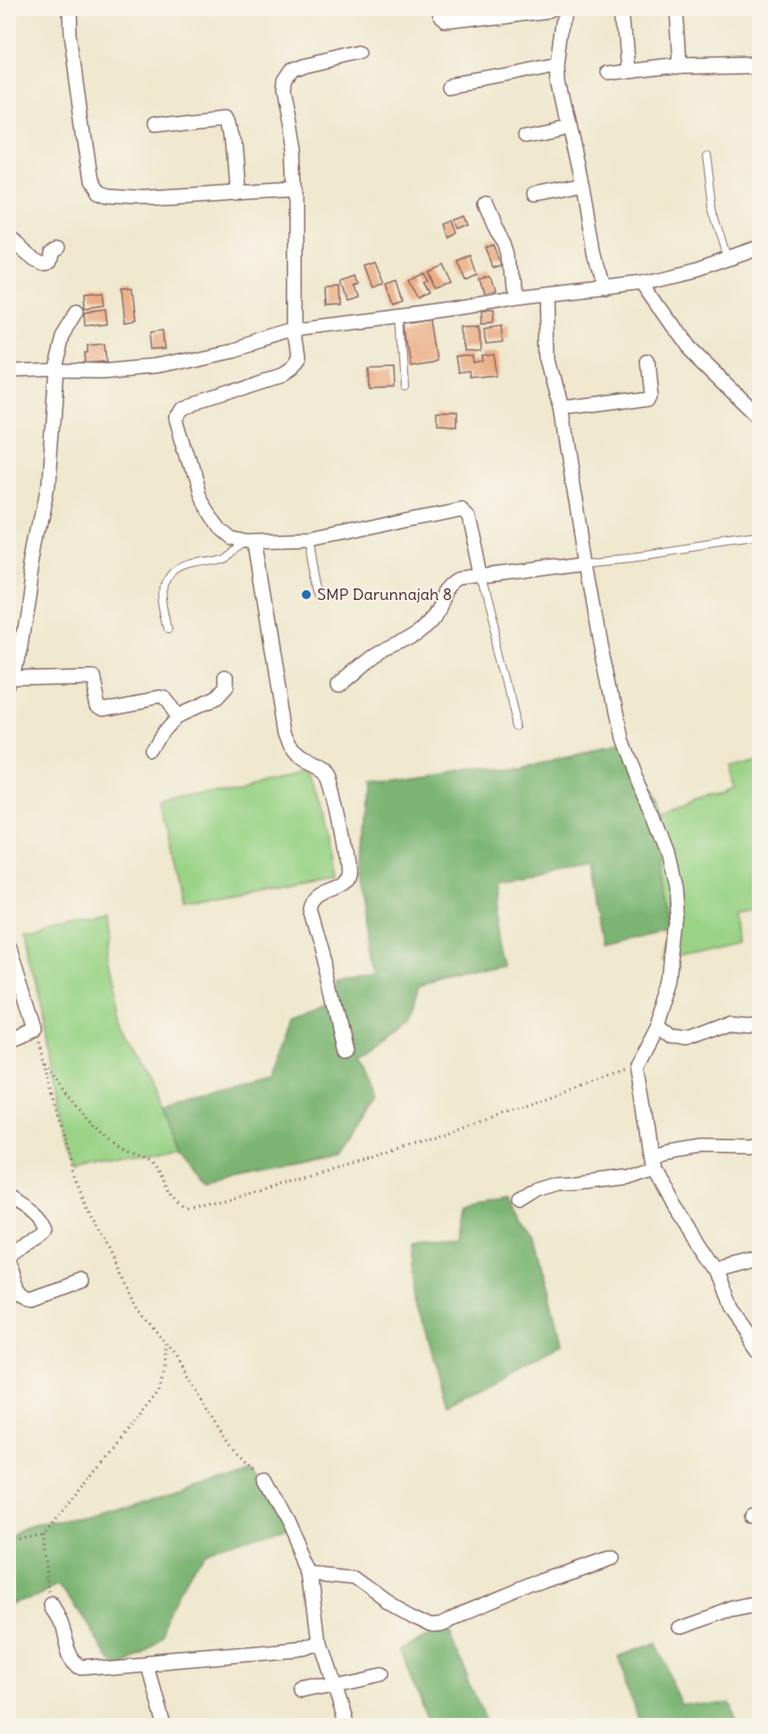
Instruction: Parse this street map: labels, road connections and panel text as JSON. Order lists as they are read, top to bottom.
{
  "places": ["SMP Darunnajah 8"]
}
